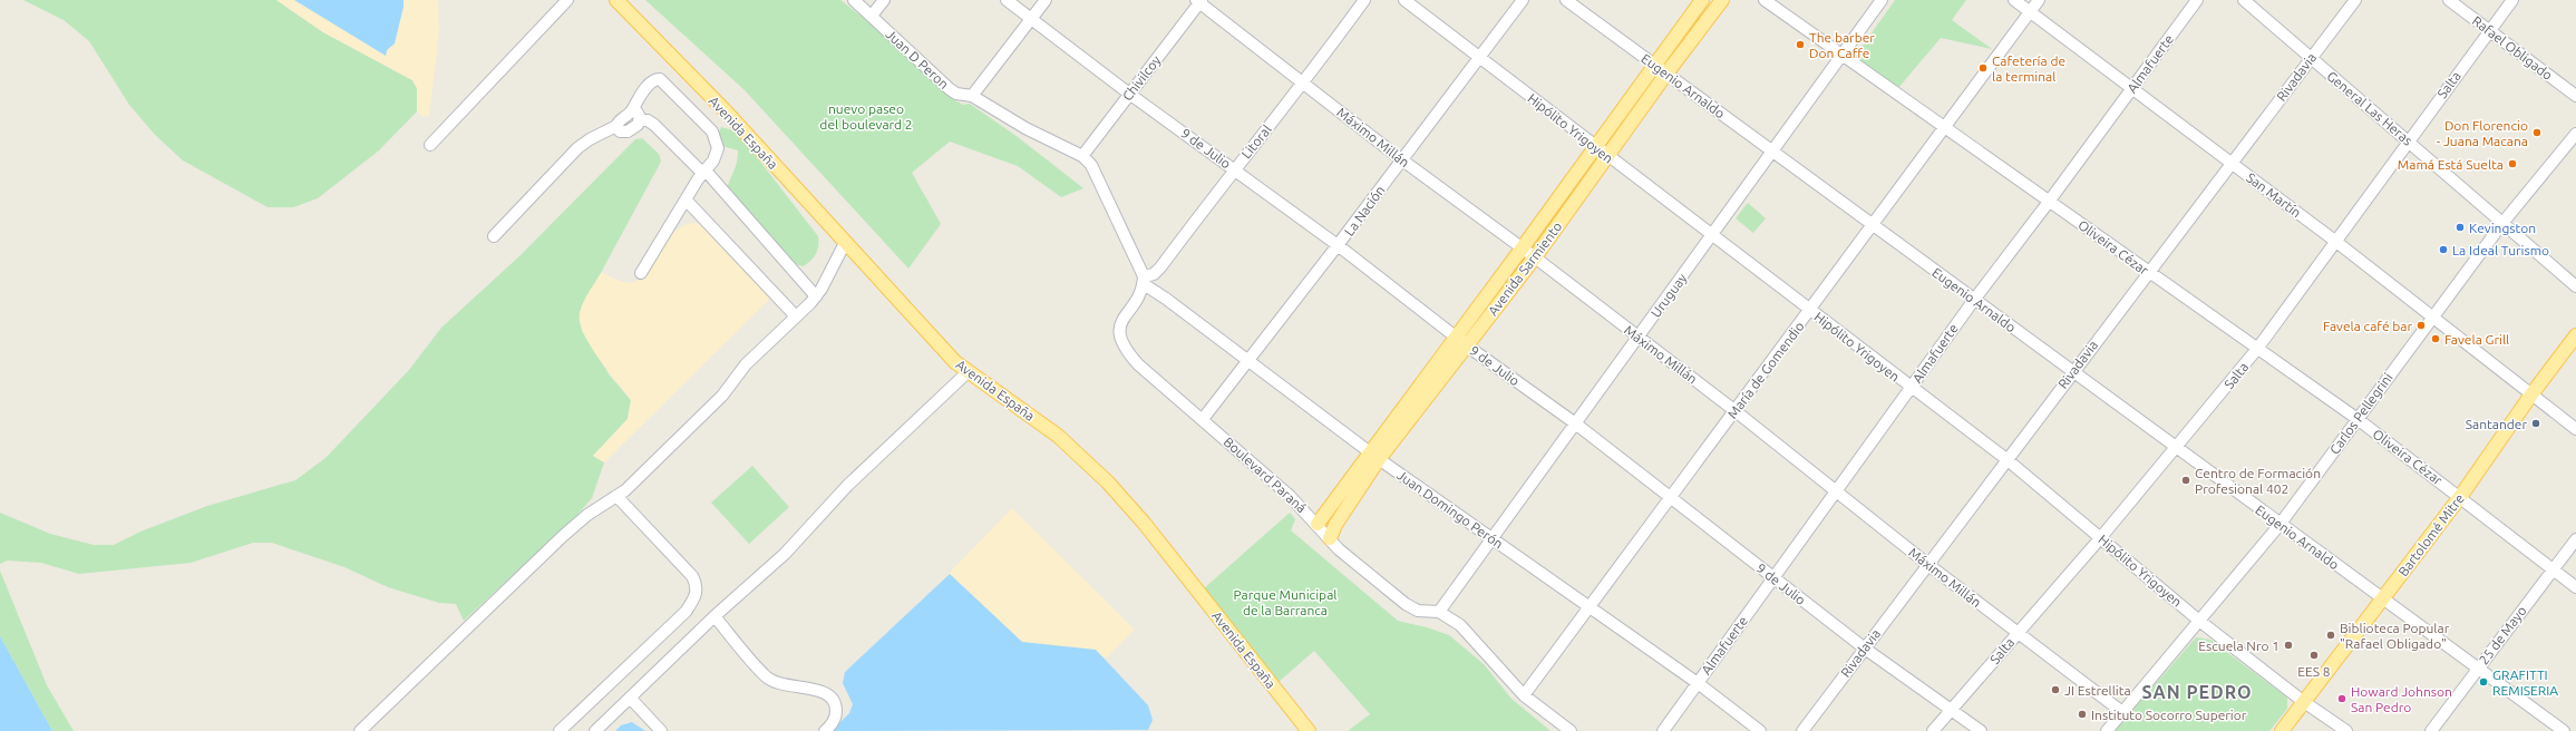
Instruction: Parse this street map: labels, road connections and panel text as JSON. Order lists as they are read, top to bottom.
{
  "streets": {
    "main road": ["Avenida España", "Avenida Sarmiento", "Bartolomé Mitre"],
    "street": [
      "Rafael Obligado",
      "Juan D Peron",
      "Almafuerte",
      "Rivadavia",
      "Chivilcoy",
      "Salta",
      "Eugenio Arnaldo",
      "General Las Heras",
      "Hipólito Yrigoyen",
      "Máximo Millán",
      "Litoral",
      "9 de Julio",
      "San Martín",
      "La Nación",
      "Oliveira Cézar",
      "Uruguay",
      "María de Gomendio",
      "Carlos Pellegrini",
      "Boulevard Paraná",
      "Juan Domingo Perón",
      "25 de Mayo"
    ]
  },
  "crossings": [
    ["Rafael Obligado", "Salta"],
    ["Juan D Peron", "Chivilcoy"],
    ["Almafuerte", "Eugenio Arnaldo"],
    ["Almafuerte", "Hipólito Yrigoyen"],
    ["Almafuerte", "Máximo Millán"],
    ["Almafuerte", "9 de Julio"],
    ["Almafuerte", "San Martín"],
    ["Almafuerte", "Oliveira Cézar"],
    ["Almafuerte", "Juan Domingo Perón"],
    ["Rivadavia", "Eugenio Arnaldo"],
    ["Rivadavia", "General Las Heras"],
    ["Rivadavia", "Hipólito Yrigoyen"],
    ["Rivadavia", "Máximo Millán"],
    ["Rivadavia", "9 de Julio"],
    ["Rivadavia", "San Martín"],
    ["Rivadavia", "Oliveira Cézar"],
    ["Chivilcoy", "Máximo Millán"],
    ["Chivilcoy", "9 de Julio"],
    ["Salta", "Eugenio Arnaldo"],
    ["Salta", "General Las Heras"],
    ["Salta", "Hipólito Yrigoyen"],
    ["Salta", "Máximo Millán"],
    ["Salta", "9 de Julio"],
    ["Salta", "San Martín"],
    ["Salta", "Oliveira Cézar"],
    ["Eugenio Arnaldo", "Avenida Sarmiento"],
    ["Eugenio Arnaldo", "Uruguay"],
    ["Eugenio Arnaldo", "María de Gomendio"],
    ["Eugenio Arnaldo", "Carlos Pellegrini"],
    ["Eugenio Arnaldo", "Bartolomé Mitre"],
    ["Eugenio Arnaldo", "25 de Mayo"],
    ["General Las Heras", "Carlos Pellegrini"],
    ["Hipólito Yrigoyen", "La Nación"],
    ["Hipólito Yrigoyen", "Avenida Sarmiento"],
    ["Hipólito Yrigoyen", "Uruguay"],
    ["Hipólito Yrigoyen", "María de Gomendio"],
    ["Hipólito Yrigoyen", "Carlos Pellegrini"],
    ["Hipólito Yrigoyen", "Bartolomé Mitre"],
    ["Máximo Millán", "Litoral"],
    ["Máximo Millán", "La Nación"],
    ["Máximo Millán", "Avenida Sarmiento"],
    ["Máximo Millán", "Uruguay"],
    ["Máximo Millán", "María de Gomendio"],
    ["Máximo Millán", "Carlos Pellegrini"],
    ["Litoral", "9 de Julio"],
    ["Litoral", "Boulevard Paraná"],
    ["Litoral", "Juan Domingo Perón"],
    ["9 de Julio", "La Nación"],
    ["9 de Julio", "Avenida Sarmiento"],
    ["9 de Julio", "Uruguay"],
    ["9 de Julio", "María de Gomendio"],
    ["San Martín", "María de Gomendio"],
    ["San Martín", "Carlos Pellegrini"],
    ["San Martín", "Bartolomé Mitre"],
    ["La Nación", "Boulevard Paraná"],
    ["La Nación", "Juan Domingo Perón"],
    ["Oliveira Cézar", "Uruguay"],
    ["Oliveira Cézar", "María de Gomendio"],
    ["Oliveira Cézar", "Carlos Pellegrini"],
    ["Oliveira Cézar", "Bartolomé Mitre"],
    ["Oliveira Cézar", "25 de Mayo"],
    ["Avenida Sarmiento", "Boulevard Paraná"],
    ["Avenida Sarmiento", "Juan Domingo Perón"],
    ["Uruguay", "Boulevard Paraná"],
    ["Uruguay", "Juan Domingo Perón"],
    ["María de Gomendio", "Boulevard Paraná"],
    ["María de Gomendio", "Juan Domingo Perón"],
    ["Boulevard Paraná", "Juan Domingo Perón"]
  ],
  "districts": ["SAN PEDRO"],
  "parks": ["nuevo paseo del boulevard 2", "Parque Municipal de la Barranca"],
  "places": [
    "The barber Don Caffe",
    "Cafetería de la terminal",
    "Don Florencio - Juana Macana",
    "Mamá Está Suelta",
    "Kevingston",
    "La Ideal Turismo",
    "Favela café bar",
    "Favela Grill",
    "Santander",
    "Centro de Formación Profesional 402",
    "Biblioteca Popular \"Rafael Obligado\"",
    "Escuela Nro 1",
    "EES 8",
    "GRAFITTI REMISERIA",
    "JI Estrellita",
    "Howard Johnson San Pedro",
    "Instituto Socorro Superior"
  ]
}
